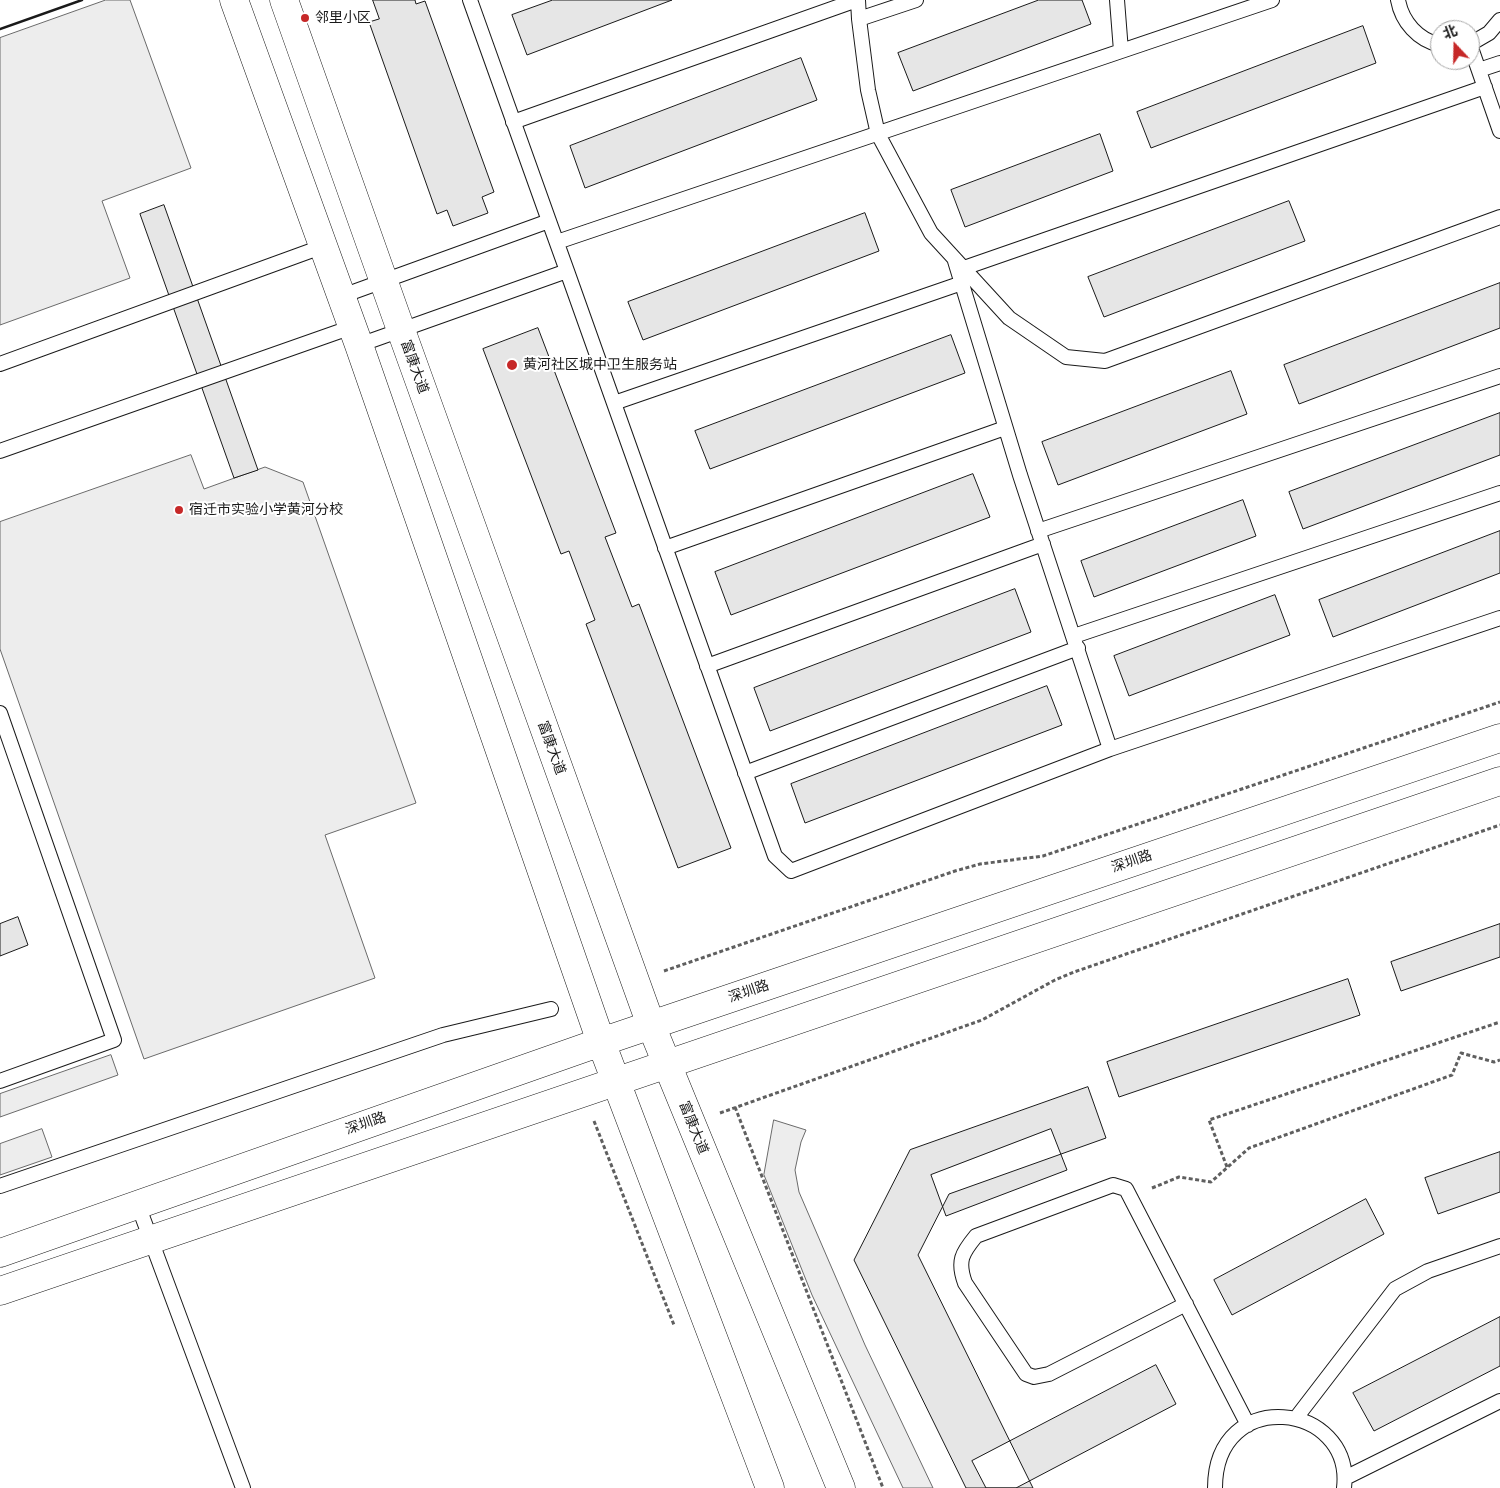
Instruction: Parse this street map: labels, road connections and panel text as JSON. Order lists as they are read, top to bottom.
{
  "streets": {
    "street": ["富康大道", "深圳路"]
  },
  "crossings": [
    ["富康大道", "深圳路"]
  ],
  "places": ["邻里小区", "黄河社区城中卫生服务站", "宿迁市实验小学黄河分校"],
  "north": "top"
}
